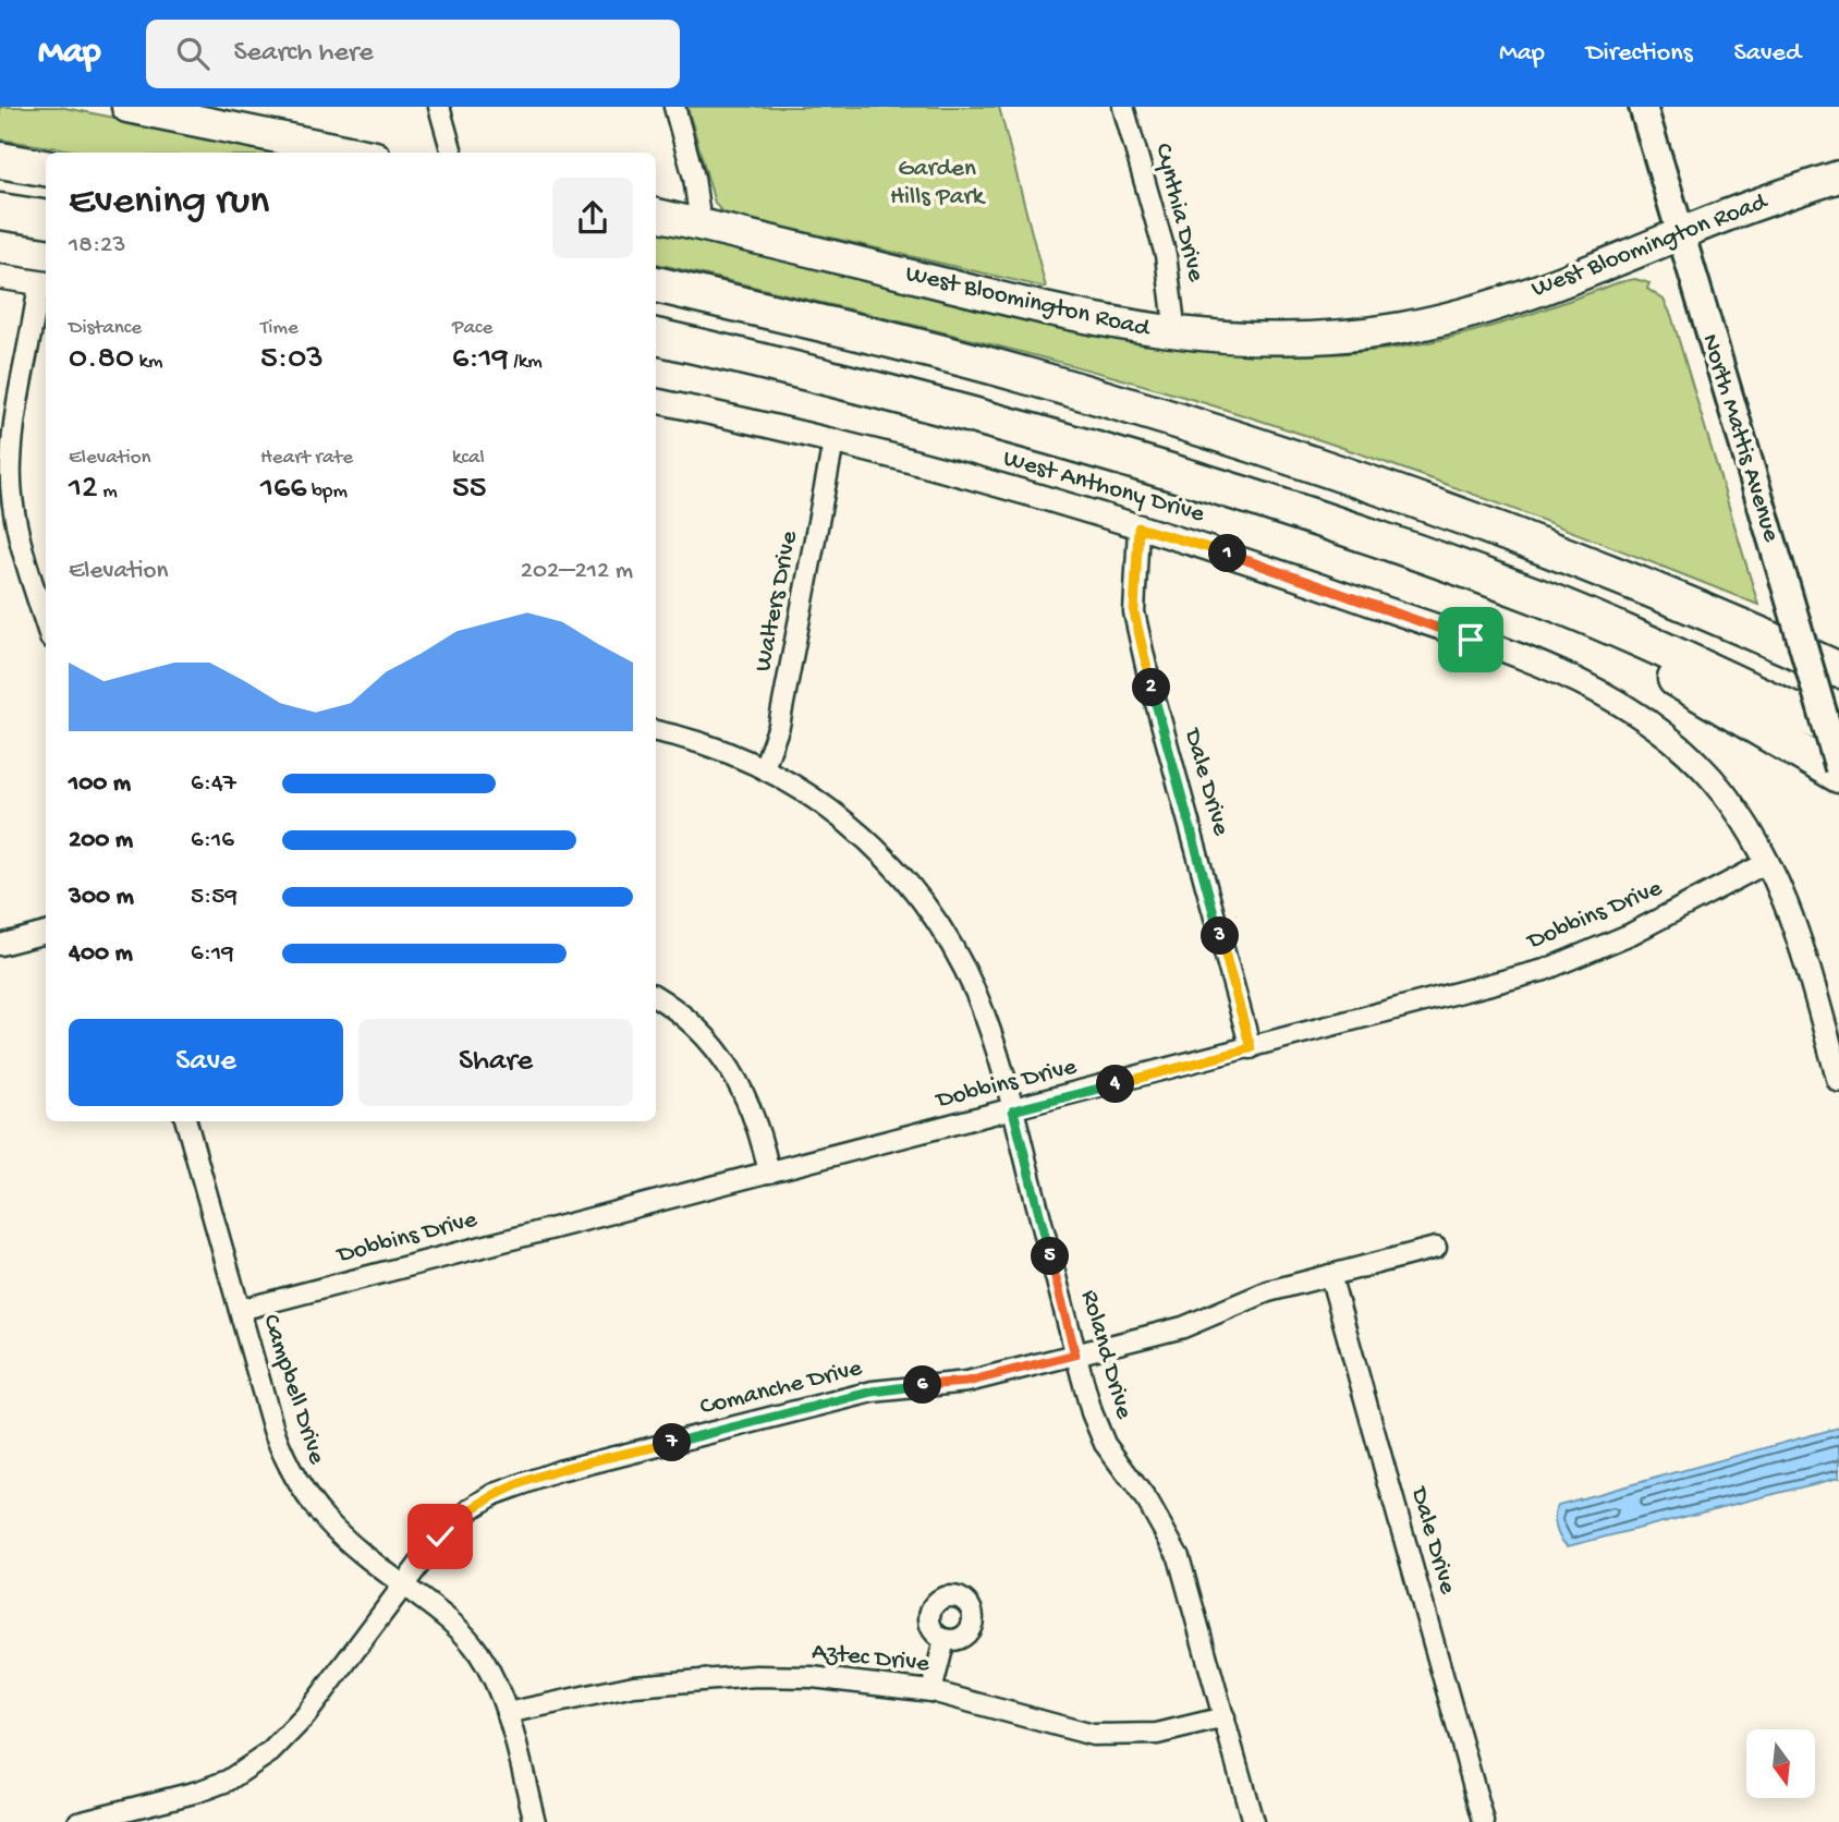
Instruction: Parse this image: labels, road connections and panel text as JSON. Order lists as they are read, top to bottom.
{
  "streets": {
    "main road": ["West Bloomington Road", "North Mattis Avenue"],
    "street": [
      "Cynthia Drive",
      "West Anthony Drive",
      "Walters Drive",
      "Dale Drive",
      "Dobbins Drive",
      "Roland Drive",
      "Comanche Drive",
      "Campbell Drive",
      "Aztec Drive"
    ]
  },
  "crossings": [
    ["Cynthia Drive", "West Bloomington Road"],
    ["West Bloomington Road", "North Mattis Avenue"],
    ["West Anthony Drive", "Walters Drive"],
    ["West Anthony Drive", "Dale Drive"],
    ["West Anthony Drive", "Dobbins Drive"],
    ["Walters Drive", "Roland Drive"],
    ["Dale Drive", "Dobbins Drive"],
    ["Dale Drive", "Comanche Drive"],
    ["Dobbins Drive", "Roland Drive"],
    ["Dobbins Drive", "Campbell Drive"],
    ["Roland Drive", "Comanche Drive"],
    ["Roland Drive", "Aztec Drive"],
    ["Comanche Drive", "Campbell Drive"],
    ["Campbell Drive", "Aztec Drive"]
  ],
  "parks": ["Garden Hills Park"],
  "north": "bottom",
  "page": {
    "header": "Map",
    "search": "Search here",
    "nav": ["Map", "Directions", "Saved"],
    "heading": ["Evening run", "18:23"],
    "stats": [
      ["Distance", "0.80 km"],
      ["Time", "5:03"],
      ["Pace", "6:19 /km"],
      ["Elevation", "12 m"],
      ["Heart rate", "166 bpm"],
      ["kcal", "55"]
    ],
    "pins": [
      "1",
      "2",
      "3",
      "4",
      "5",
      "6",
      "7"
    ],
    "chart": ["Elevation", "202–212 m"],
    "list": [
      {
        "name": "100 m",
        "note": "6:47"
      },
      {
        "name": "200 m",
        "note": "6:16"
      },
      {
        "name": "300 m",
        "note": "5:59"
      },
      {
        "name": "400 m",
        "note": "6:19"
      }
    ],
    "buttons": ["Save", "Share"]
  }
}
